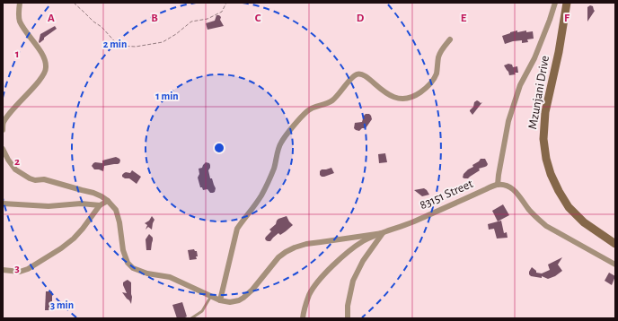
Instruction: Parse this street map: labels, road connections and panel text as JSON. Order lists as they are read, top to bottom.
{
  "streets": {
    "main road": ["Mzunjani Drive"],
    "street": ["83151 Street"]
  },
  "grid": {
    "columns": [
      "A",
      "B",
      "C",
      "D",
      "E",
      "F"
    ],
    "rows": ["1", "2", "3"]
  },
  "rings": ["2 min", "1 min", "3 min"]
}
